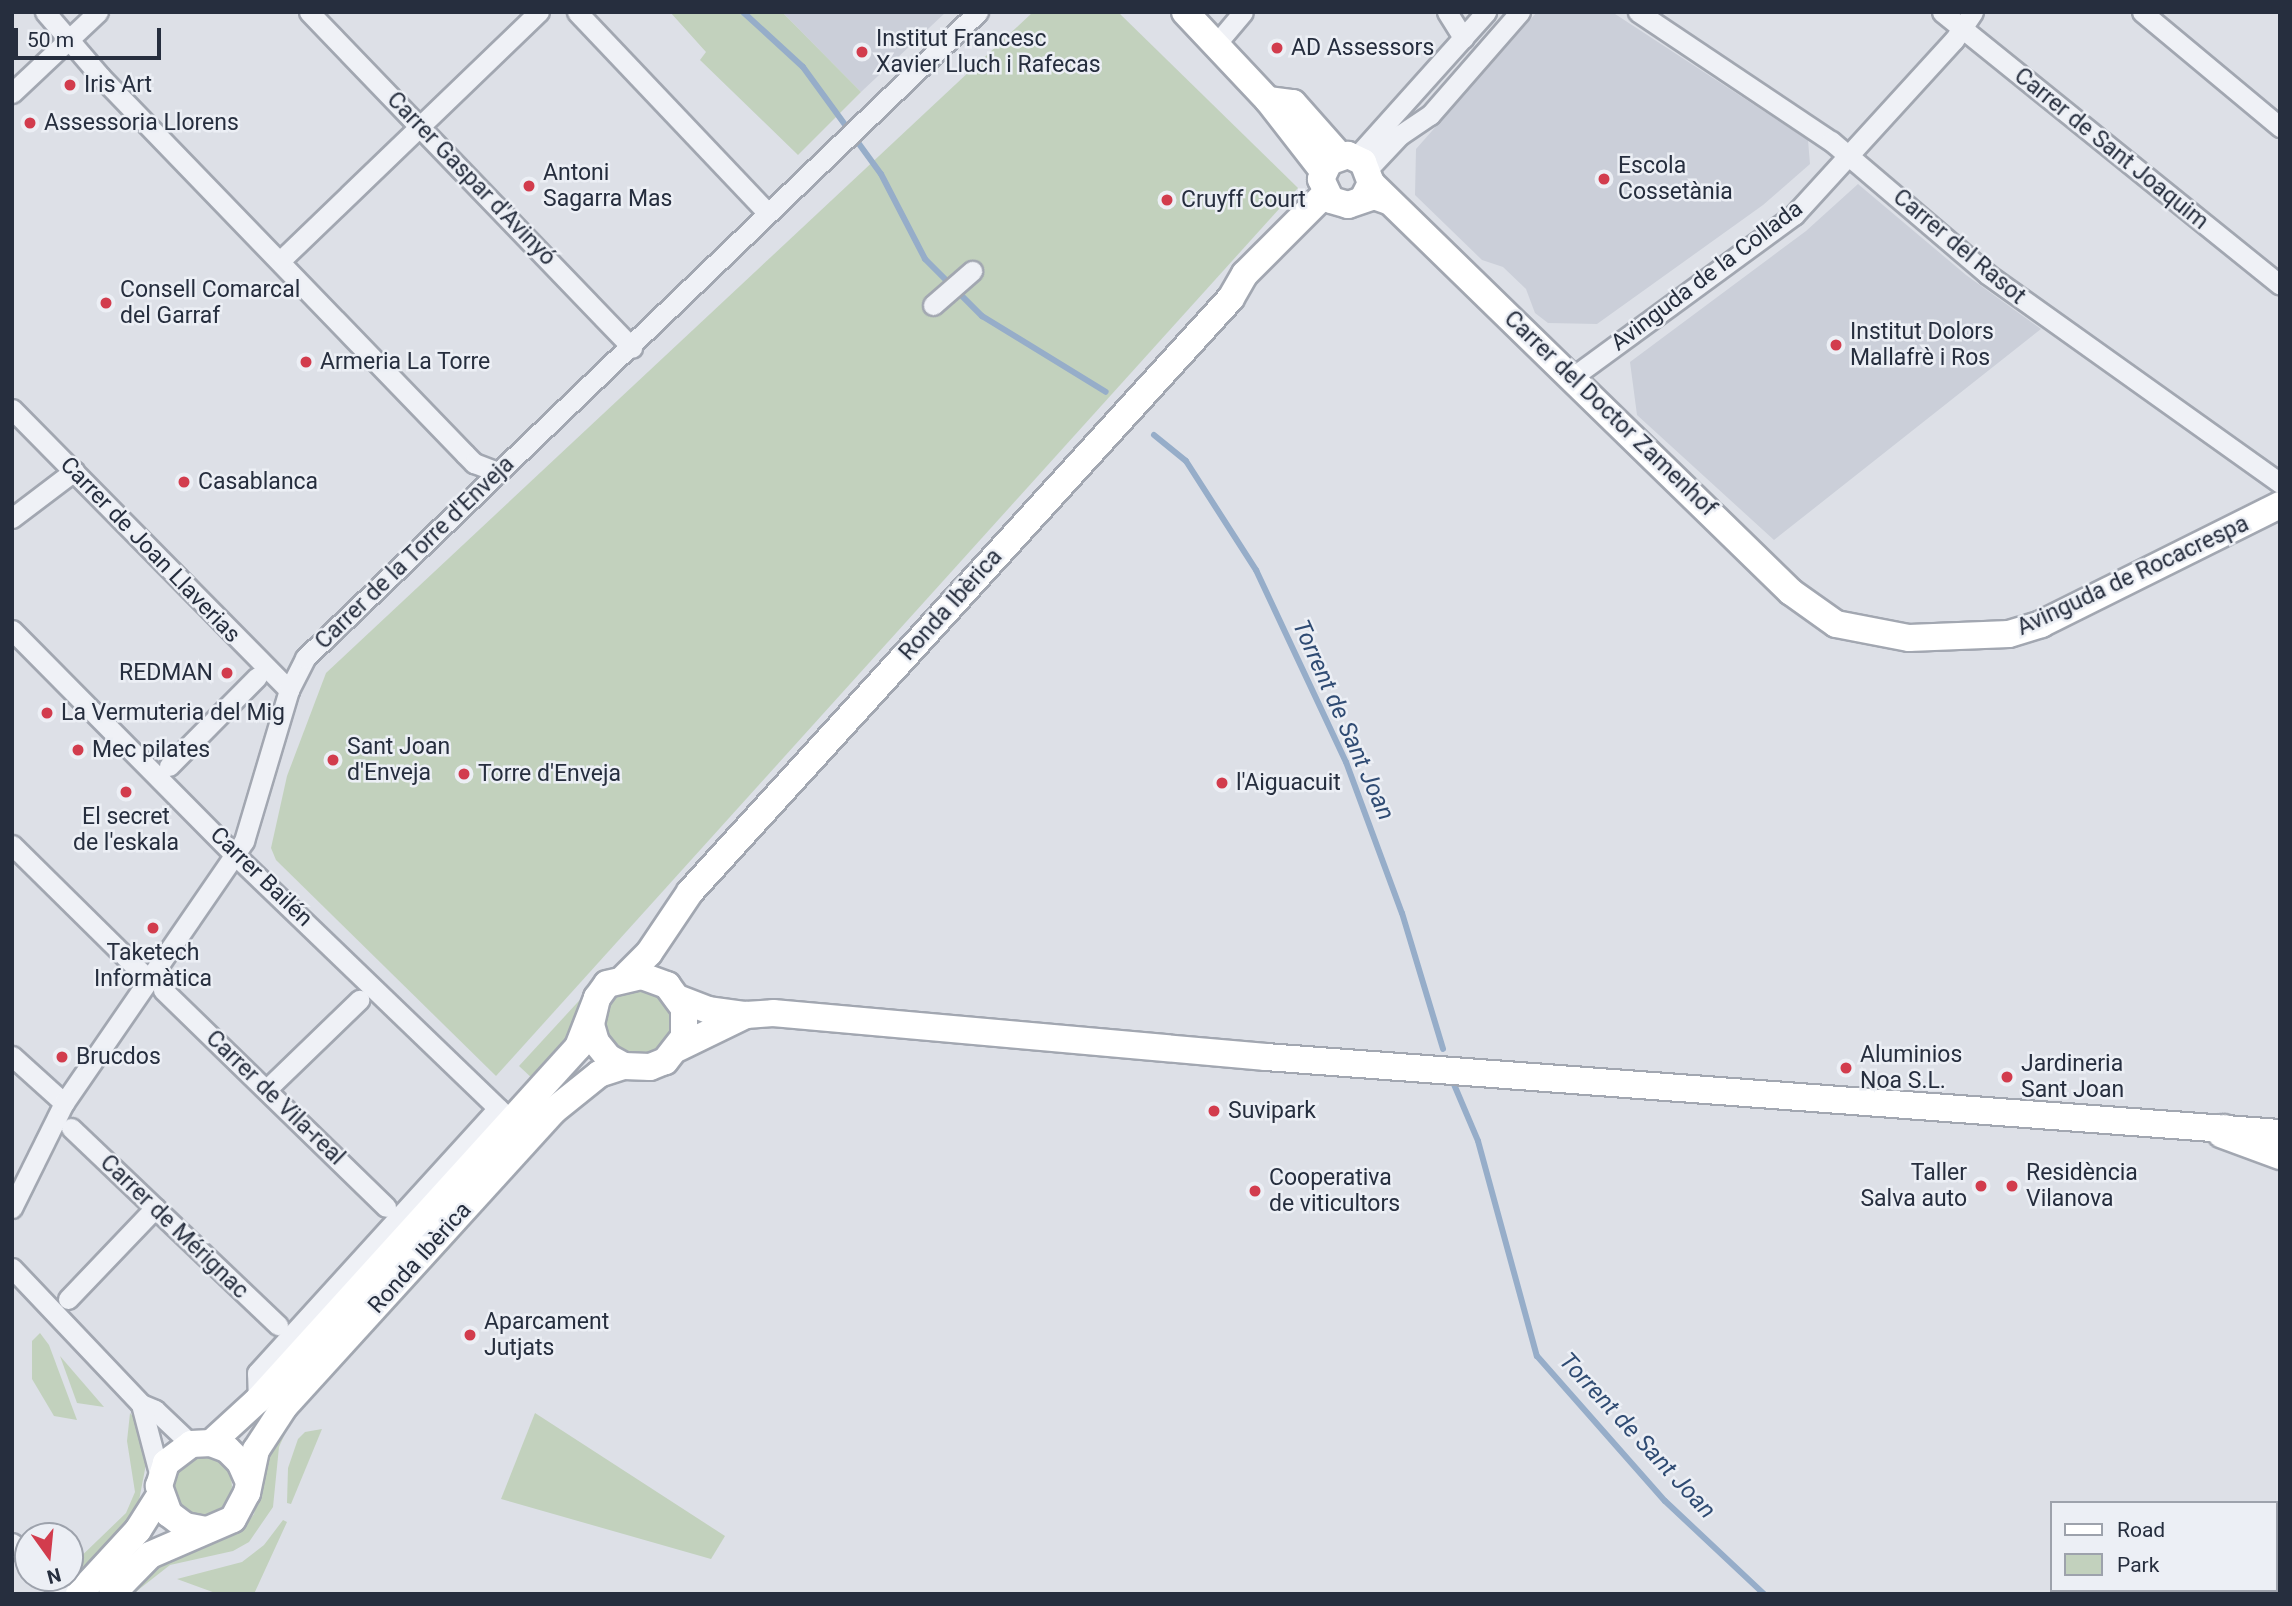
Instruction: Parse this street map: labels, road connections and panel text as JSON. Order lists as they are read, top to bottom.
{
  "streets": {
    "street": [
      "Carrer de Sant Joaquim",
      "Carrer Gaspar d'Avinyó",
      "Carrer del Rasot",
      "Avinguda de la Collada",
      "Carrer del Doctor Zamenhof",
      "Carrer de Joan Llaverias",
      "Carrer de la Torre d'Enveja",
      "Avinguda de Rocacrespa",
      "Ronda Ibèrica",
      "Carrer Bailén",
      "Carrer de Vila-real",
      "Carrer de Mérignac"
    ]
  },
  "crossings": [
    ["Carrer de Sant Joaquim", "Avinguda de la Collada"],
    ["Carrer Gaspar d'Avinyó", "Carrer de la Torre d'Enveja"],
    ["Carrer del Rasot", "Avinguda de la Collada"],
    ["Avinguda de la Collada", "Carrer del Doctor Zamenhof"],
    ["Carrer del Doctor Zamenhof", "Avinguda de Rocacrespa"],
    ["Carrer del Doctor Zamenhof", "Ronda Ibèrica"],
    ["Carrer de Joan Llaverias", "Carrer de la Torre d'Enveja"],
    ["Carrer de la Torre d'Enveja", "Carrer Bailén"],
    ["Carrer de la Torre d'Enveja", "Carrer de Vila-real"],
    ["Ronda Ibèrica", "Carrer Bailén"]
  ],
  "water": ["Torrent de Sant Joan"],
  "places": [
    "AD Assessors",
    "Institut Francesc Xavier Lluch i Rafecas",
    "Iris Art",
    "Assessoria Llorens",
    "Escola Cossetània",
    "Antoni Sagarra Mas",
    "Cruyff Court",
    "Consell Comarcal del Garraf",
    "Institut Dolors Mallafrè i Ros",
    "Armeria La Torre",
    "Casablanca",
    "REDMAN",
    "La Vermuteria del Mig",
    "Mec pilates",
    "Sant Joan d'Enveja",
    "Torre d'Enveja",
    "l'Aiguacuit",
    "El secret de l'eskala",
    "Taketech Informàtica",
    "Brucdos",
    "Aluminios Noa S.L.",
    "Jardineria Sant Joan",
    "Suvipark",
    "Taller Salva auto",
    "Residència Vilanova",
    "Cooperativa de viticultors",
    "Aparcament Jutjats"
  ],
  "legend": ["Road", "Park"],
  "scale_bar": "50 m",
  "north": "bottom"
}
